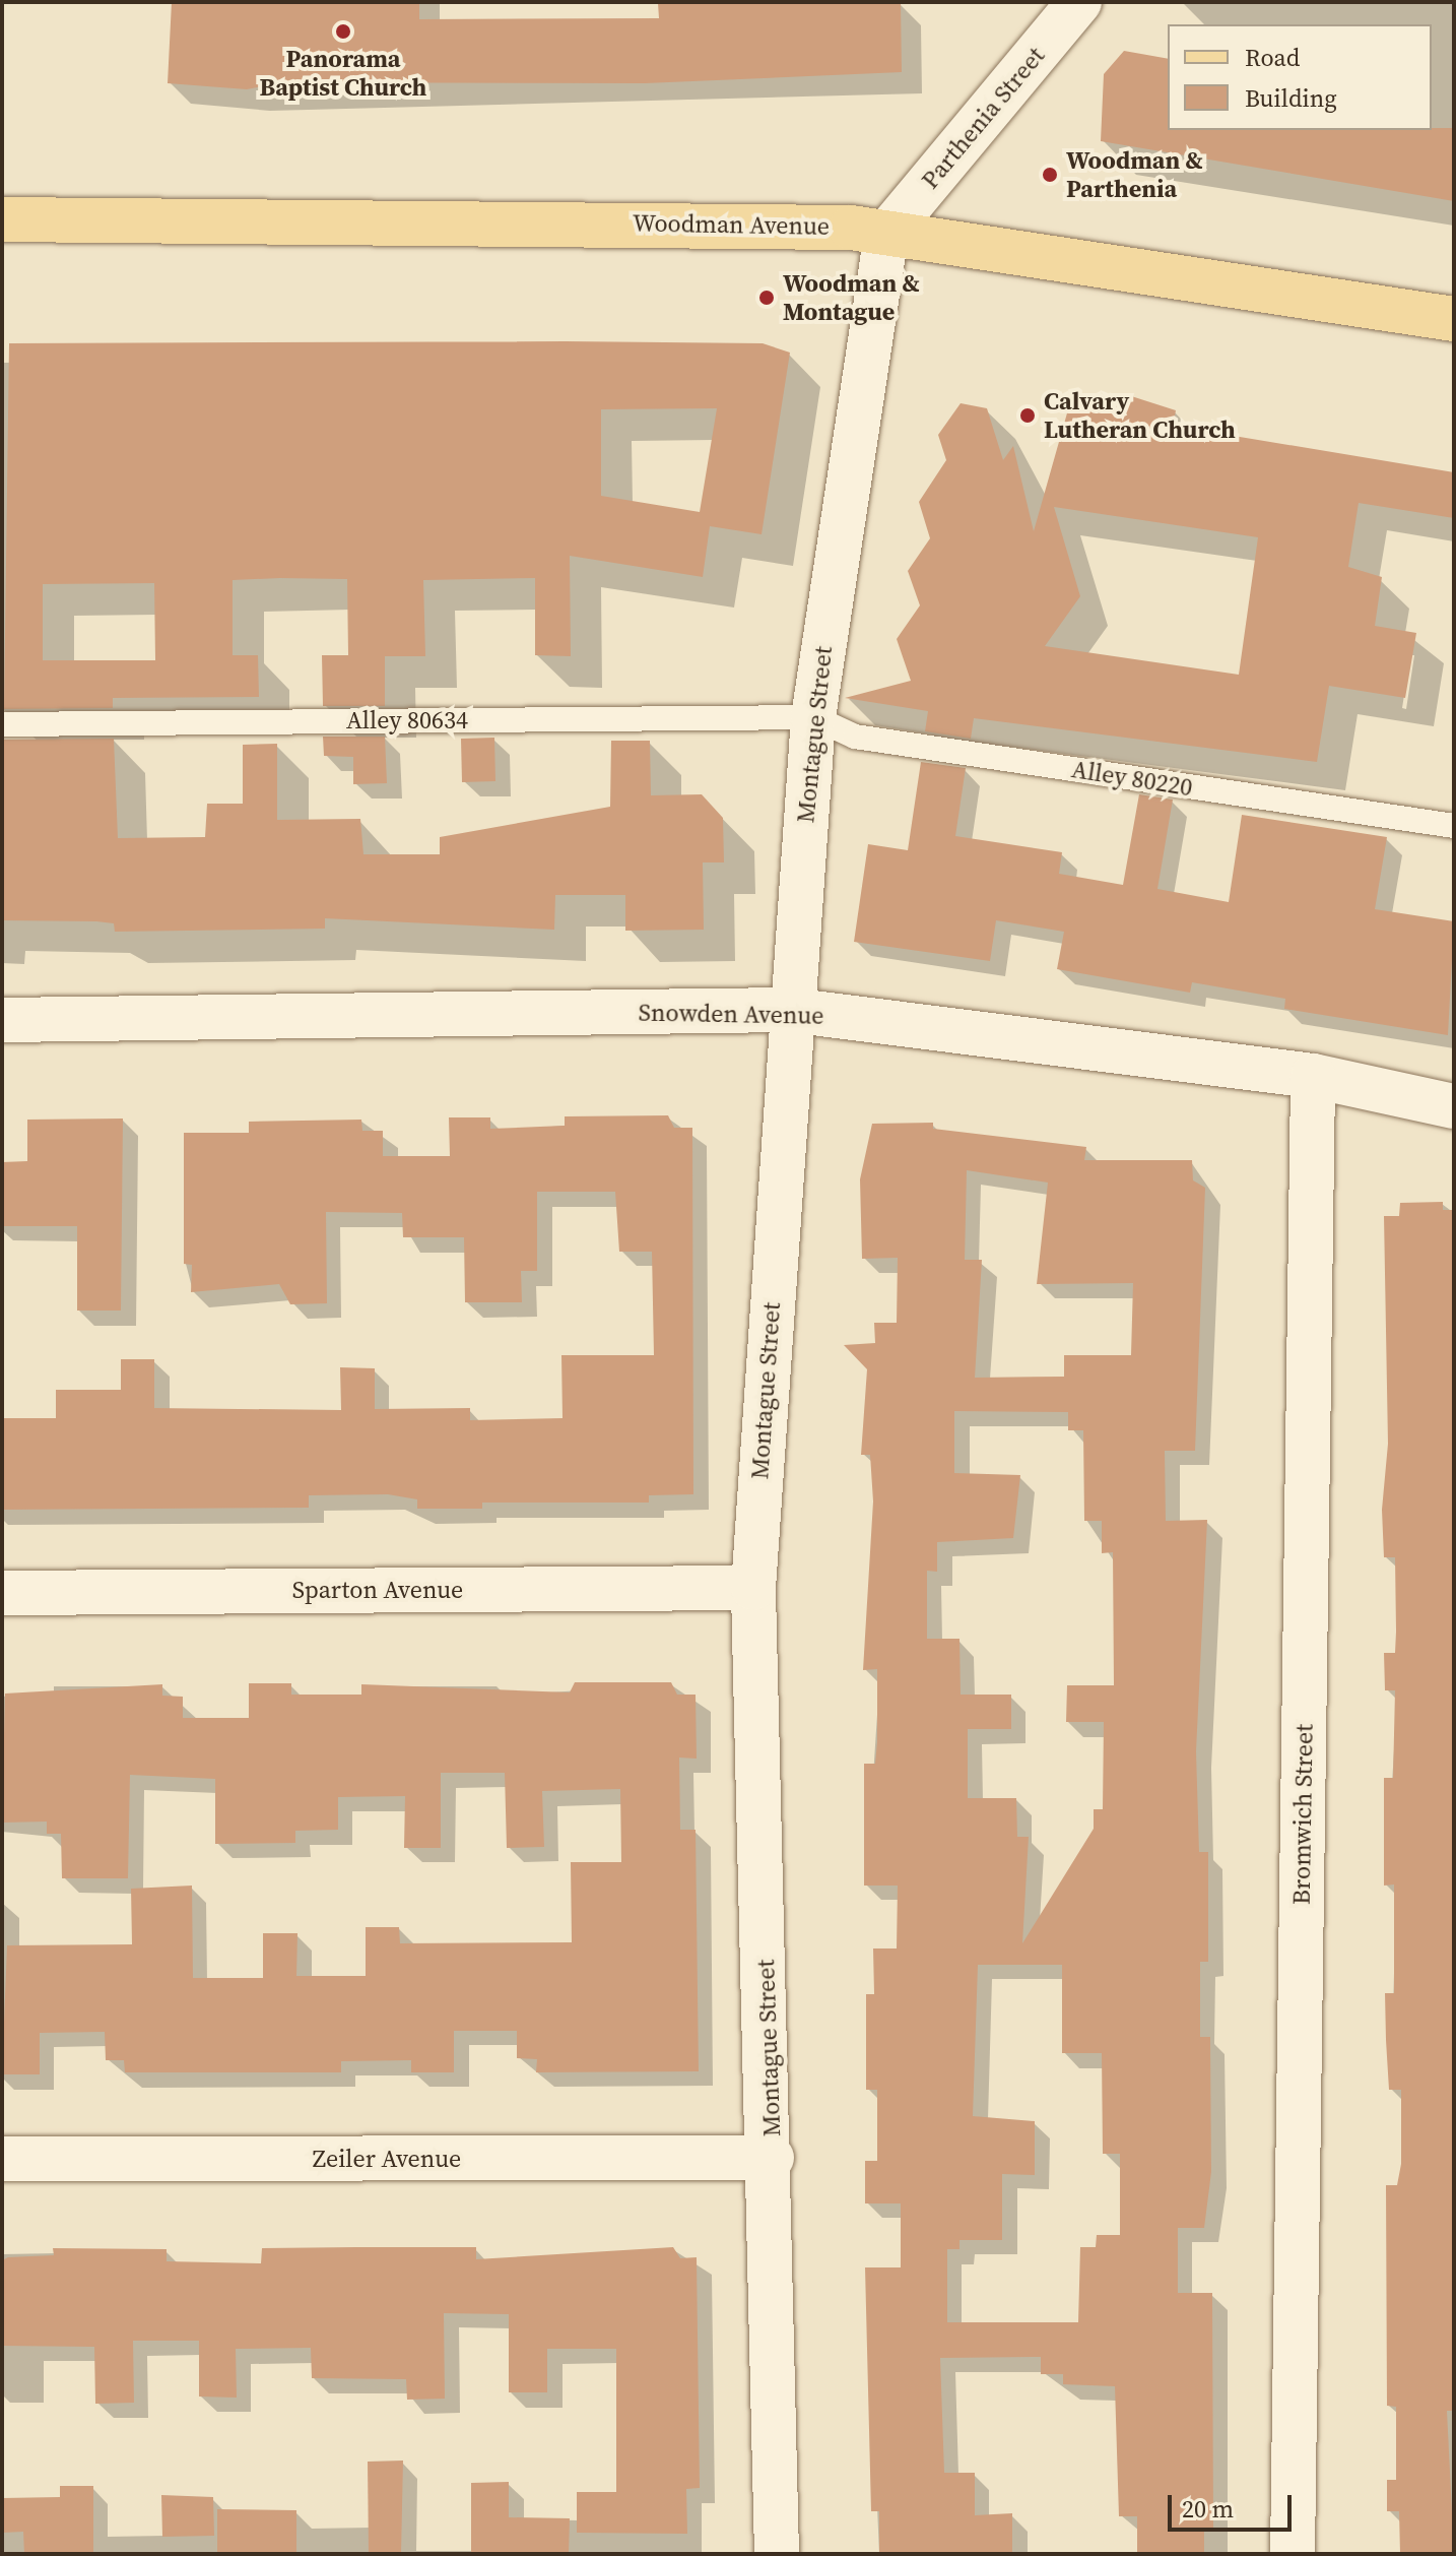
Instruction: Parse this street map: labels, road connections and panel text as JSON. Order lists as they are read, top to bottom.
{
  "streets": {
    "main road": ["Woodman Avenue"],
    "street": [
      "Parthenia Street",
      "Montague Street",
      "Snowden Avenue",
      "Sparton Avenue",
      "Bromwich Street",
      "Zeiler Avenue"
    ],
    "lane": ["Alley 80634", "Alley 80220"]
  },
  "crossings": [
    ["Parthenia Street", "Woodman Avenue"],
    ["Parthenia Street", "Montague Street"],
    ["Woodman Avenue", "Montague Street"],
    ["Alley 80634", "Montague Street"],
    ["Alley 80634", "Alley 80220"],
    ["Montague Street", "Alley 80220"],
    ["Montague Street", "Snowden Avenue"],
    ["Montague Street", "Sparton Avenue"],
    ["Montague Street", "Zeiler Avenue"],
    ["Snowden Avenue", "Bromwich Street"]
  ],
  "places": [
    "Panorama Baptist Church",
    "Woodman & Parthenia",
    "Woodman & Montague",
    "Calvary Lutheran Church"
  ],
  "legend": ["Road", "Building"],
  "scale_bar": "20 m"
}
